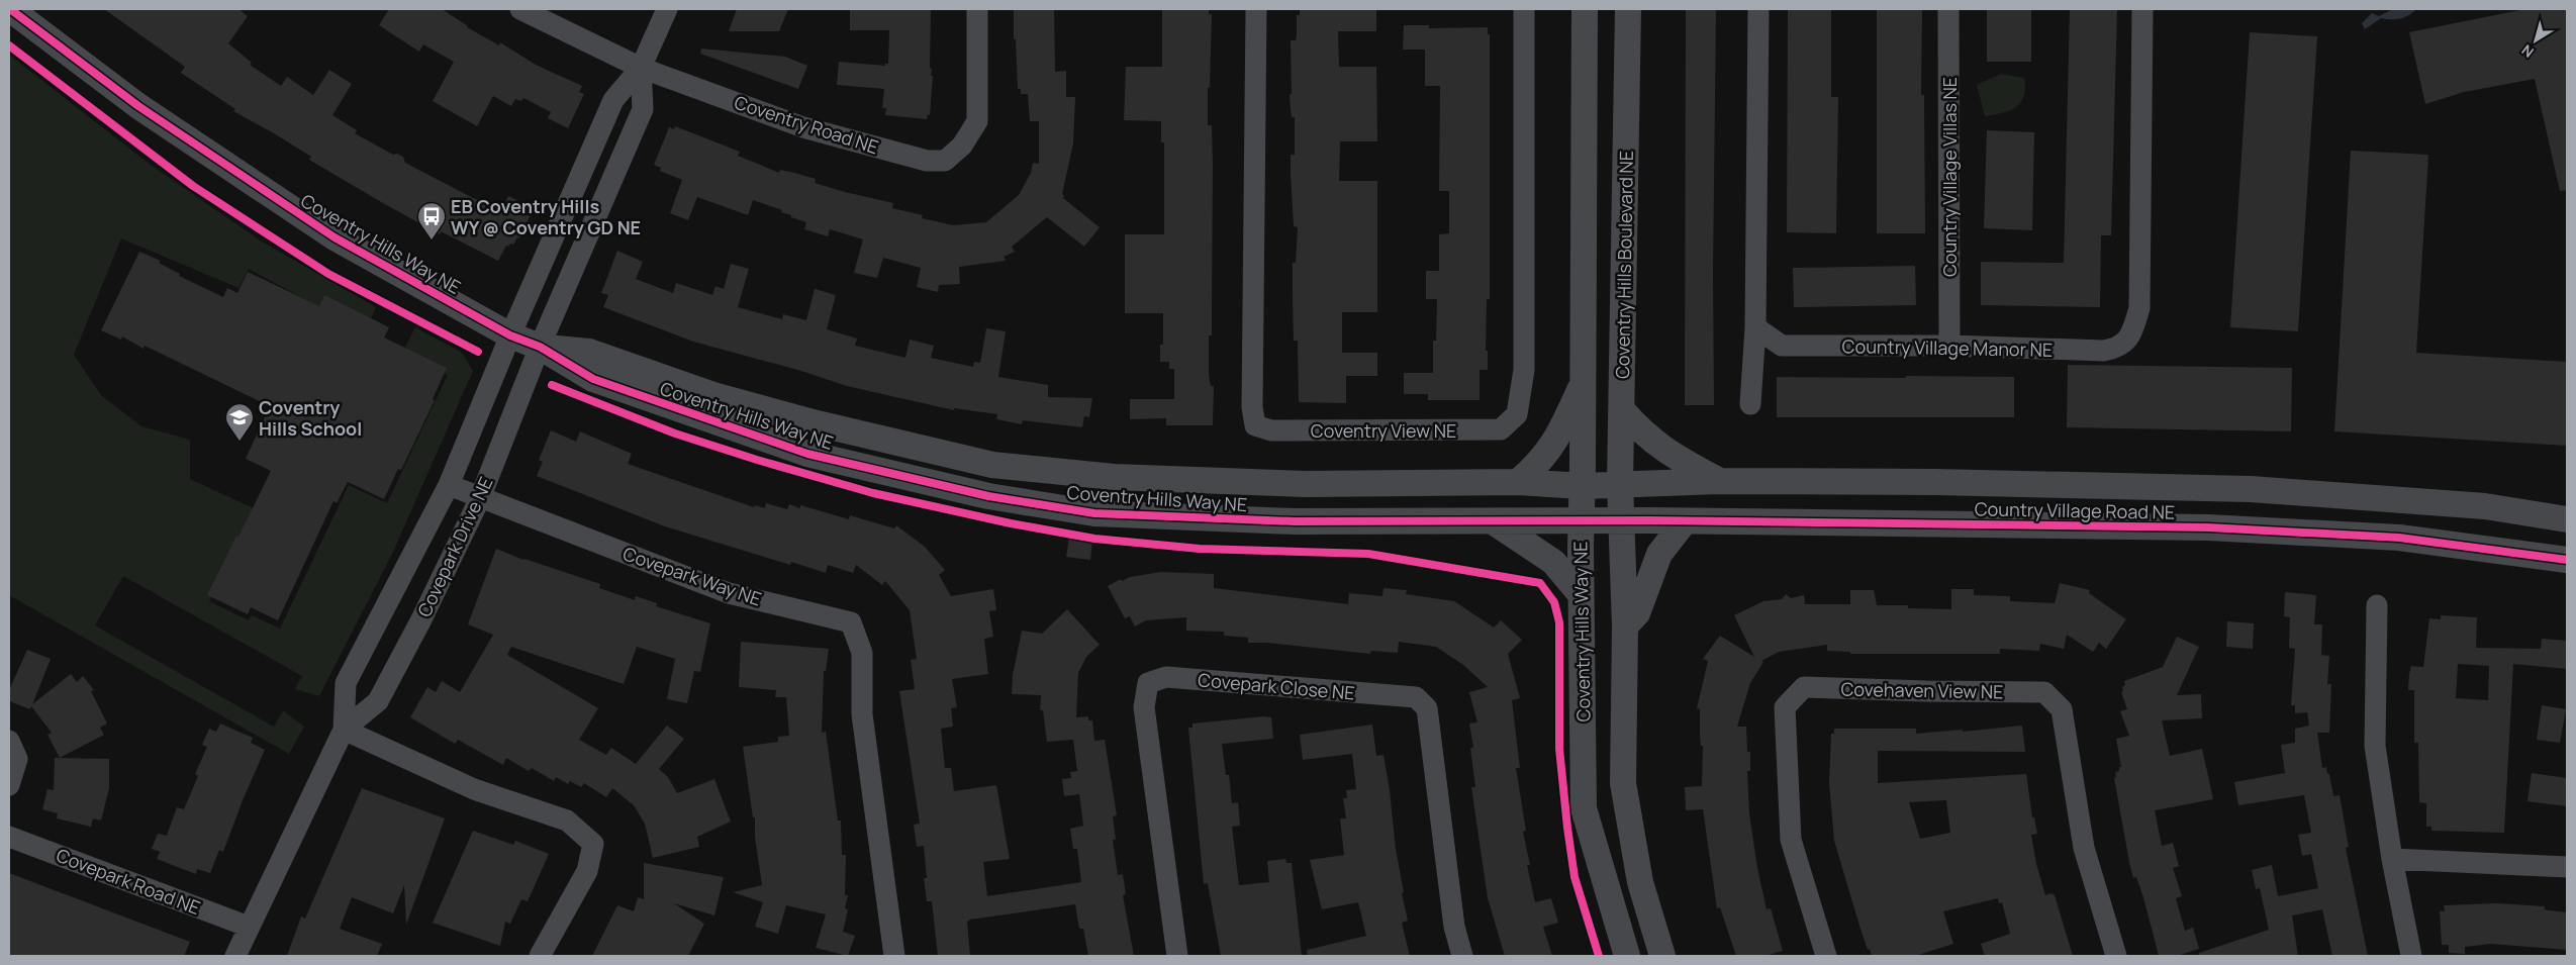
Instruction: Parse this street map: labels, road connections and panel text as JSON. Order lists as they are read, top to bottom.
{
  "streets": {
    "street": [
      "Coventry Road NE",
      "Country Village Villas NE",
      "Coventry Hills Way NE",
      "Coventry Hills Boulevard NE",
      "Country Village Manor NE",
      "Coventry View NE",
      "Country Village Road NE",
      "Covepark Drive NE",
      "Covepark Way NE",
      "Covepark Close NE",
      "Covehaven View NE",
      "Covepark Road NE"
    ]
  },
  "crossings": [
    ["Coventry Road NE", "Covepark Drive NE"],
    ["Country Village Villas NE", "Country Village Manor NE"],
    ["Coventry Hills Way NE", "Country Village Road NE"],
    ["Coventry Hills Way NE", "Covepark Drive NE"],
    ["Coventry Hills Boulevard NE", "Country Village Road NE"],
    ["Covepark Drive NE", "Covepark Way NE"],
    ["Covepark Drive NE", "Covepark Road NE"]
  ],
  "places": {
    "bus stop": ["EB Coventry Hills WY @ Coventry GD NE"],
    "school or university": ["Coventry Hills School"]
  },
  "north": "bottom left"
}
